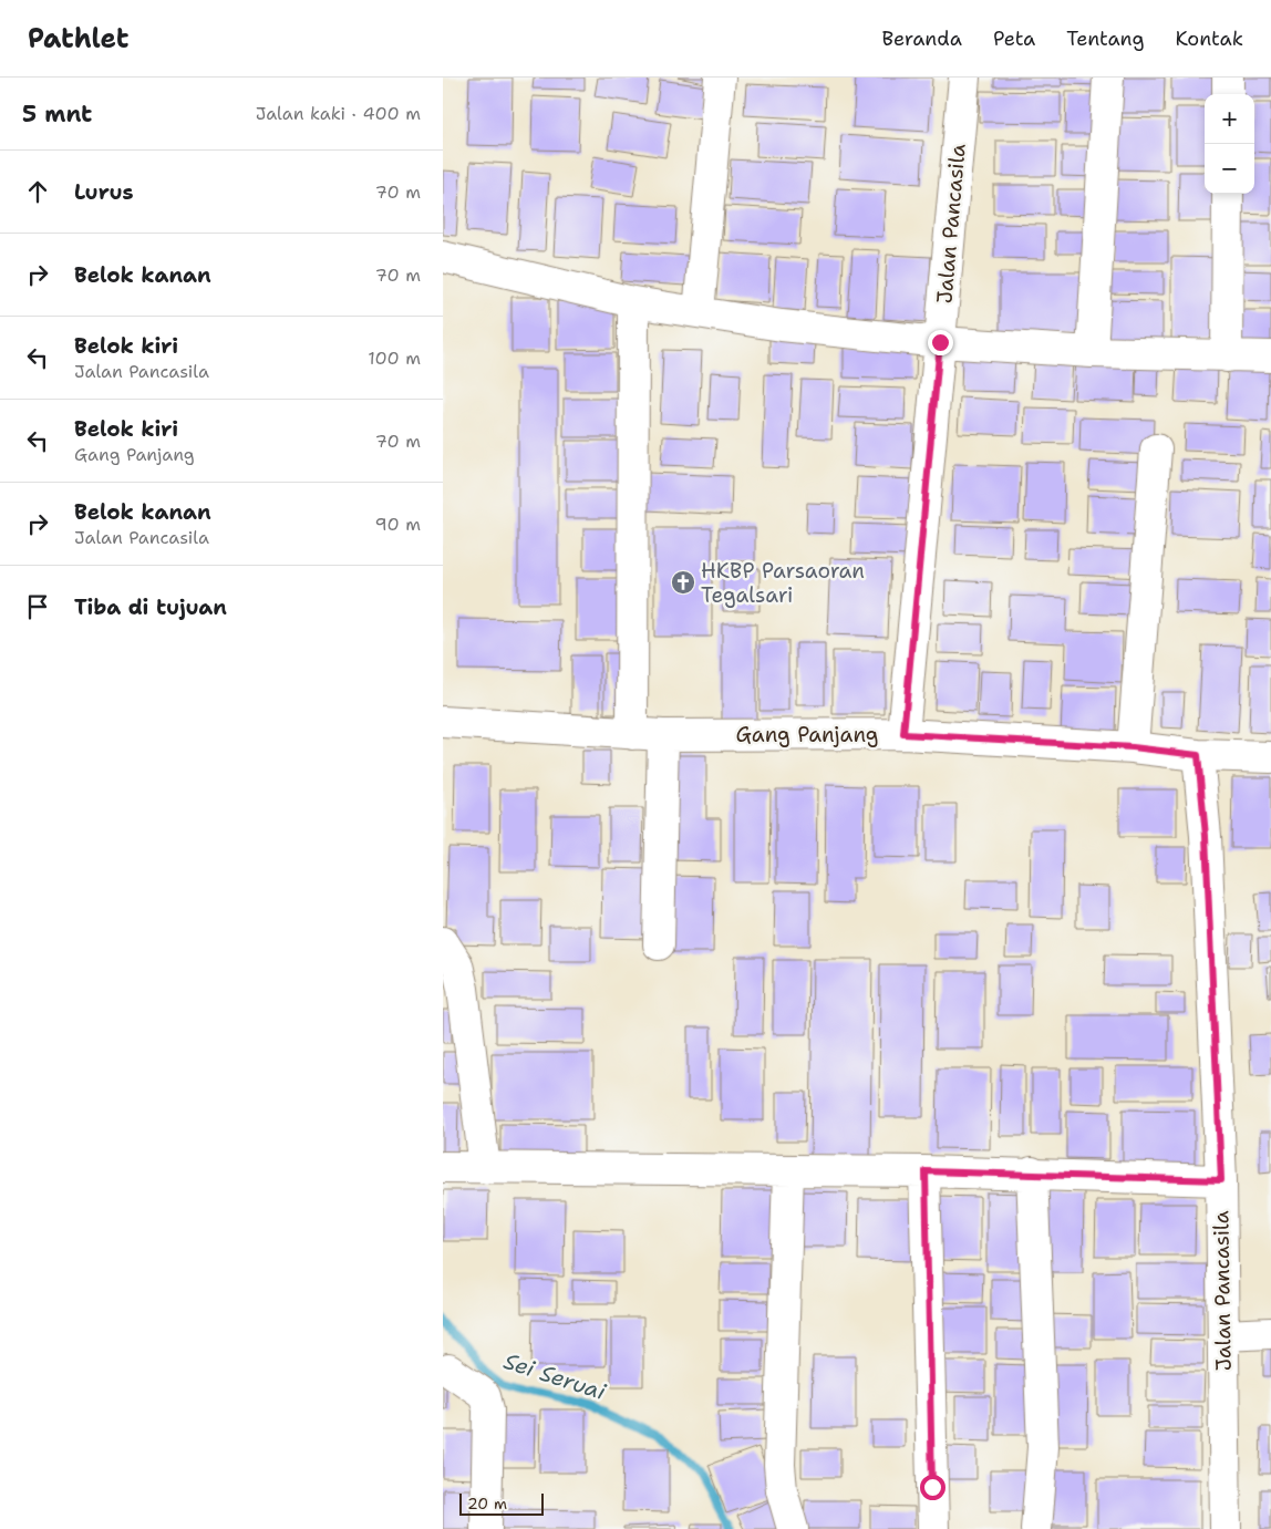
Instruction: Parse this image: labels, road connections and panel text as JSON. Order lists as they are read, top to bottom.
{
  "streets": {
    "street": ["Jalan Pancasila", "Gang Panjang"]
  },
  "crossings": [
    ["Jalan Pancasila", "Gang Panjang"]
  ],
  "water": ["Sei Seruai"],
  "places": {
    "church": ["HKBP Parsaoran Tegalsari"]
  },
  "scale_bar": "20 m",
  "page": {
    "header": "Pathlet",
    "nav": [
      "Beranda",
      "Peta",
      "Tentang",
      "Kontak"
    ],
    "heading": ["5 mnt", "Jalan kaki · 400 m"],
    "map_buttons": ["+", "−"],
    "list": [
      ["Lurus", "70 m"],
      ["Belok kanan", "70 m"],
      ["Belok kiri", "Jalan Pancasila", "100 m"],
      ["Belok kiri", "Gang Panjang", "70 m"],
      ["Belok kanan", "Jalan Pancasila", "90 m"],
      "Tiba di tujuan"
    ],
    "scale": "20 m"
  }
}
